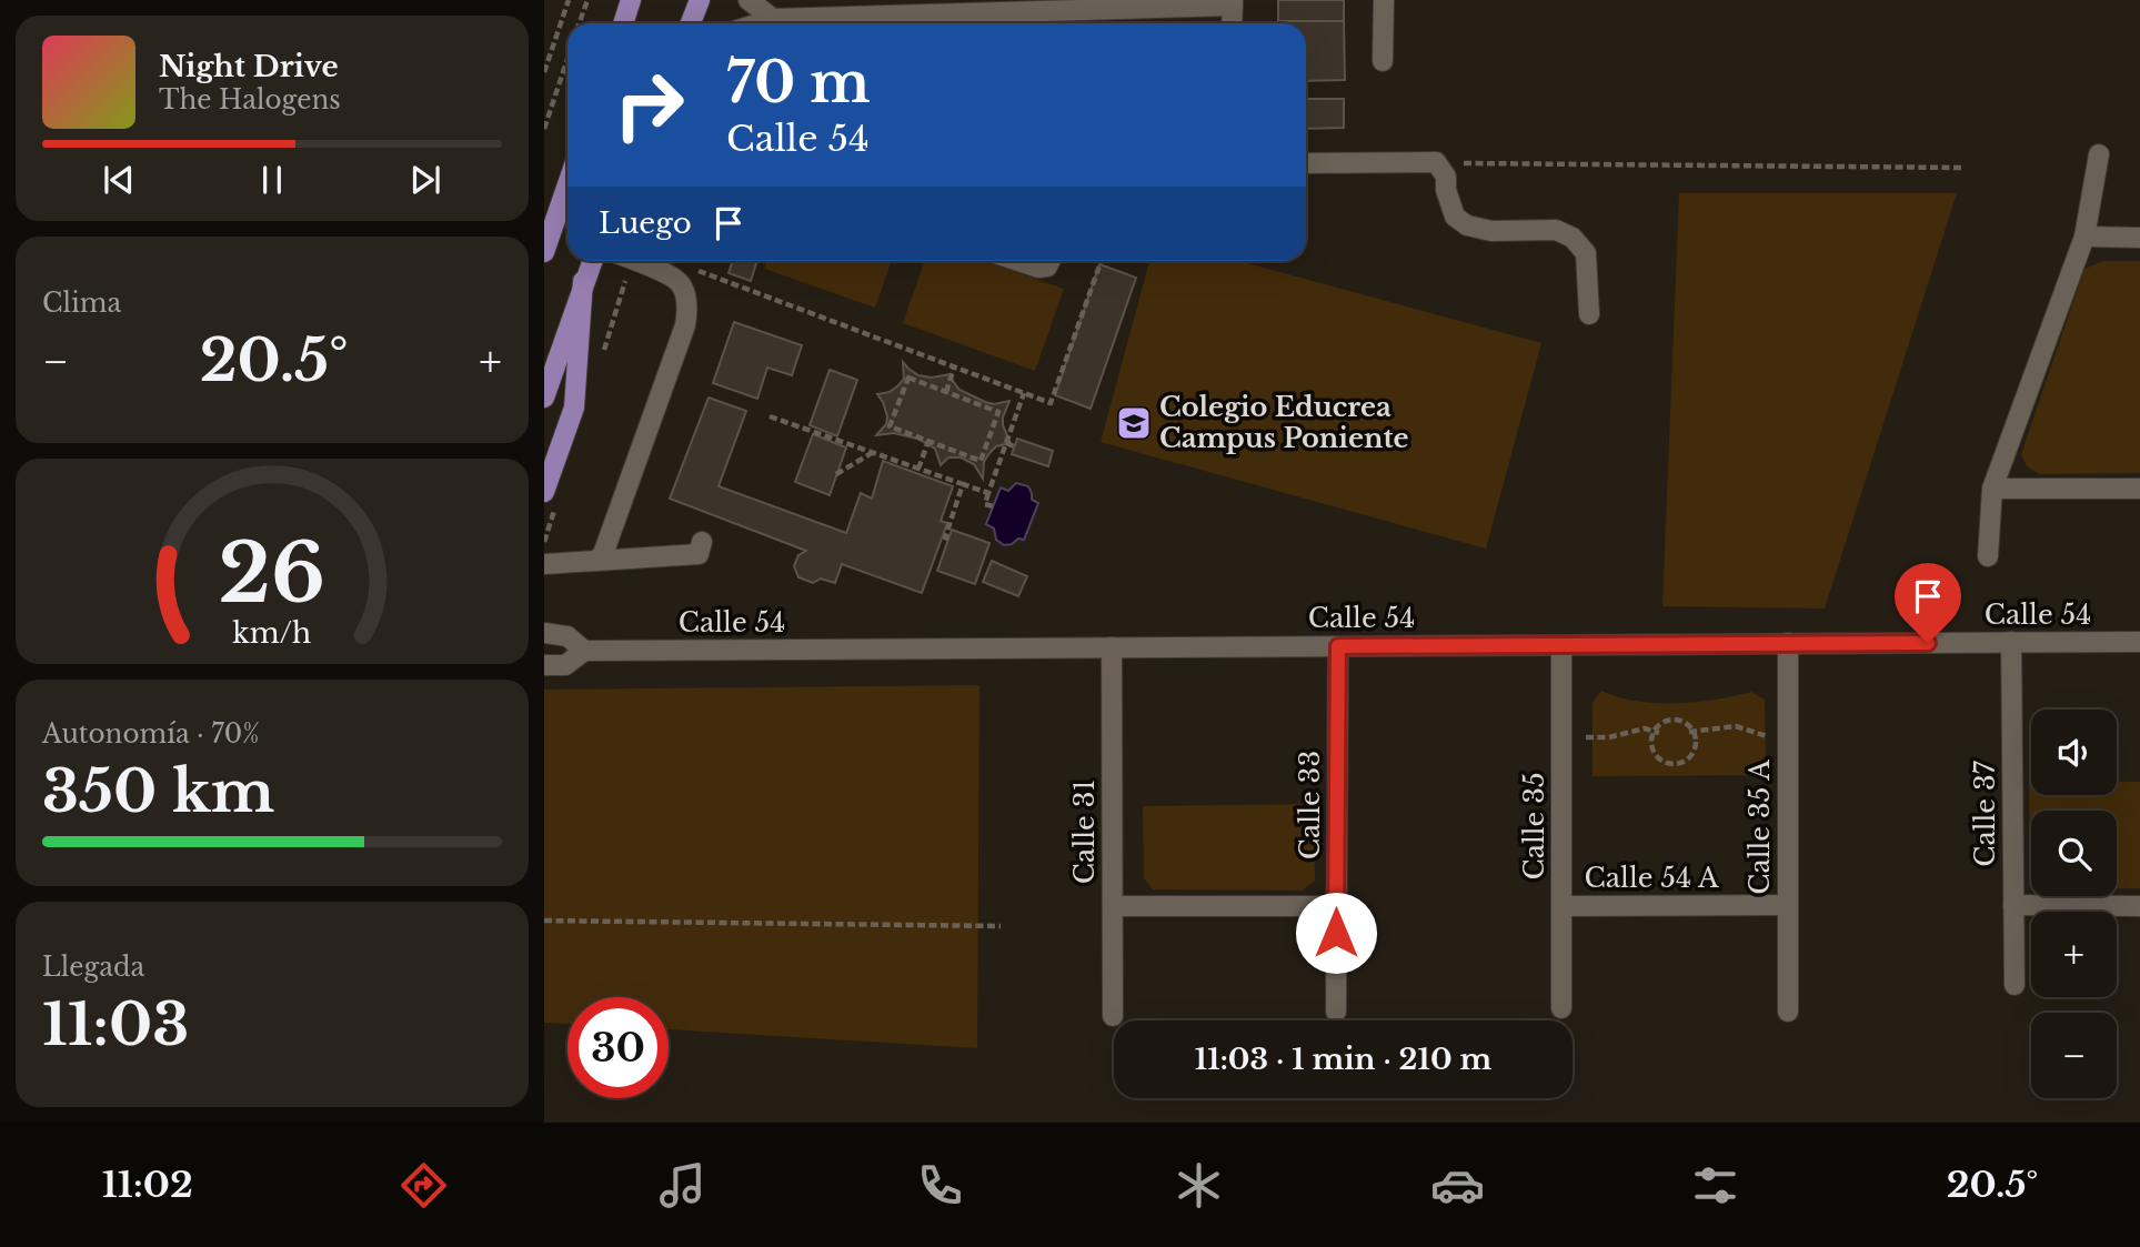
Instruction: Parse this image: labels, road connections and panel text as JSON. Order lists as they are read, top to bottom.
{
  "streets": {
    "street": [
      "Calle 54",
      "Calle 33",
      "Calle 37",
      "Calle 35",
      "Calle 35 A",
      "Calle 31",
      "Calle 54 A"
    ]
  },
  "crossings": [
    ["Calle 54", "Calle 33"],
    ["Calle 54", "Calle 37"],
    ["Calle 54", "Calle 35"],
    ["Calle 54", "Calle 35 A"],
    ["Calle 54", "Calle 31"],
    ["Calle 35", "Calle 54 A"],
    ["Calle 35 A", "Calle 54 A"]
  ],
  "places": {
    "school or university": ["Colegio Educrea Campus Poniente"]
  },
  "page": {
    "turn": ["70 m", "Calle 54"],
    "song": ["Night Drive", "The Halogens"],
    "then": "Luego",
    "tile": [
      "Clima",
      ["Autonomía · 70%", "350 km"],
      ["Llegada", "11:03"]
    ],
    "heat": ["−", "20.5°", "+"],
    "map_buttons": ["+", "−"],
    "limit": "30",
    "trip": "11:03 · 1 min · 210 m",
    "tabs": ["11:02", "20.5°"],
    "gauge": ["26", "km/h"]
  }
}
